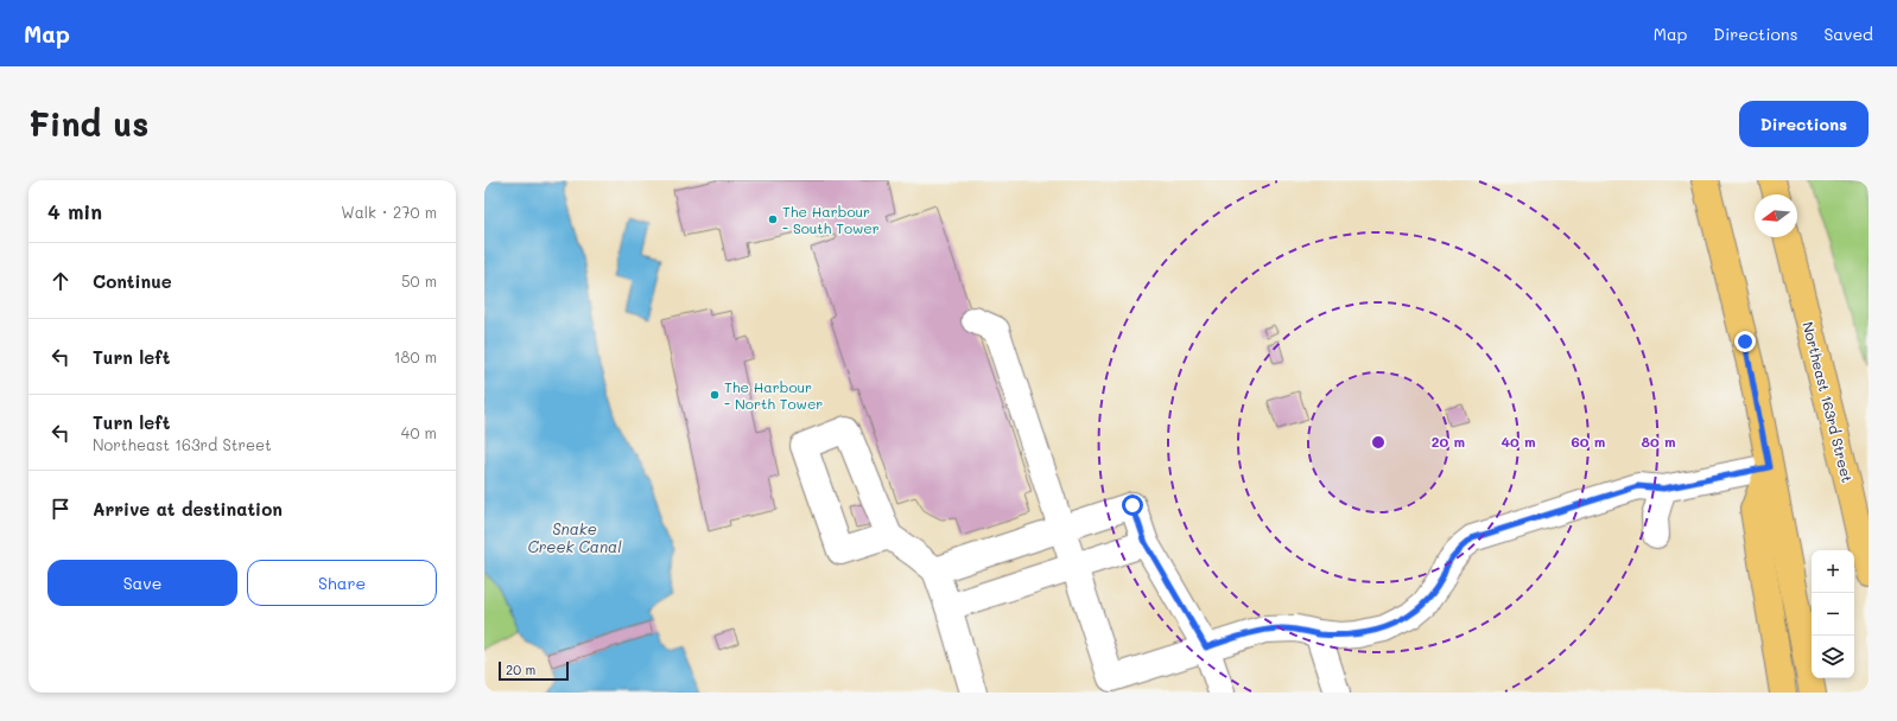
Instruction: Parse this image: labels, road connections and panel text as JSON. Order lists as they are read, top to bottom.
{
  "streets": {
    "main road": ["Northeast 163rd Street"]
  },
  "water": ["Snake Creek Canal"],
  "places": ["The Harbour - South Tower", "The Harbour - North Tower"],
  "scale_bar": "20 m",
  "north": "left",
  "page": {
    "header": "Map",
    "nav": ["Map", "Directions", "Saved"],
    "buttons": [
      "Directions",
      ["Save", "Share"]
    ],
    "title": "Find us",
    "heading": ["4 min", "Walk · 270 m"],
    "list": [
      ["Continue", "50 m"],
      ["Turn left", "180 m"],
      ["Turn left", "Northeast 163rd Street", "40 m"],
      "Arrive at destination"
    ],
    "map_buttons": ["+", "−"],
    "scale": "20 m"
  },
  "rings": [
    "20 m",
    "40 m",
    "60 m",
    "80 m"
  ]
}
